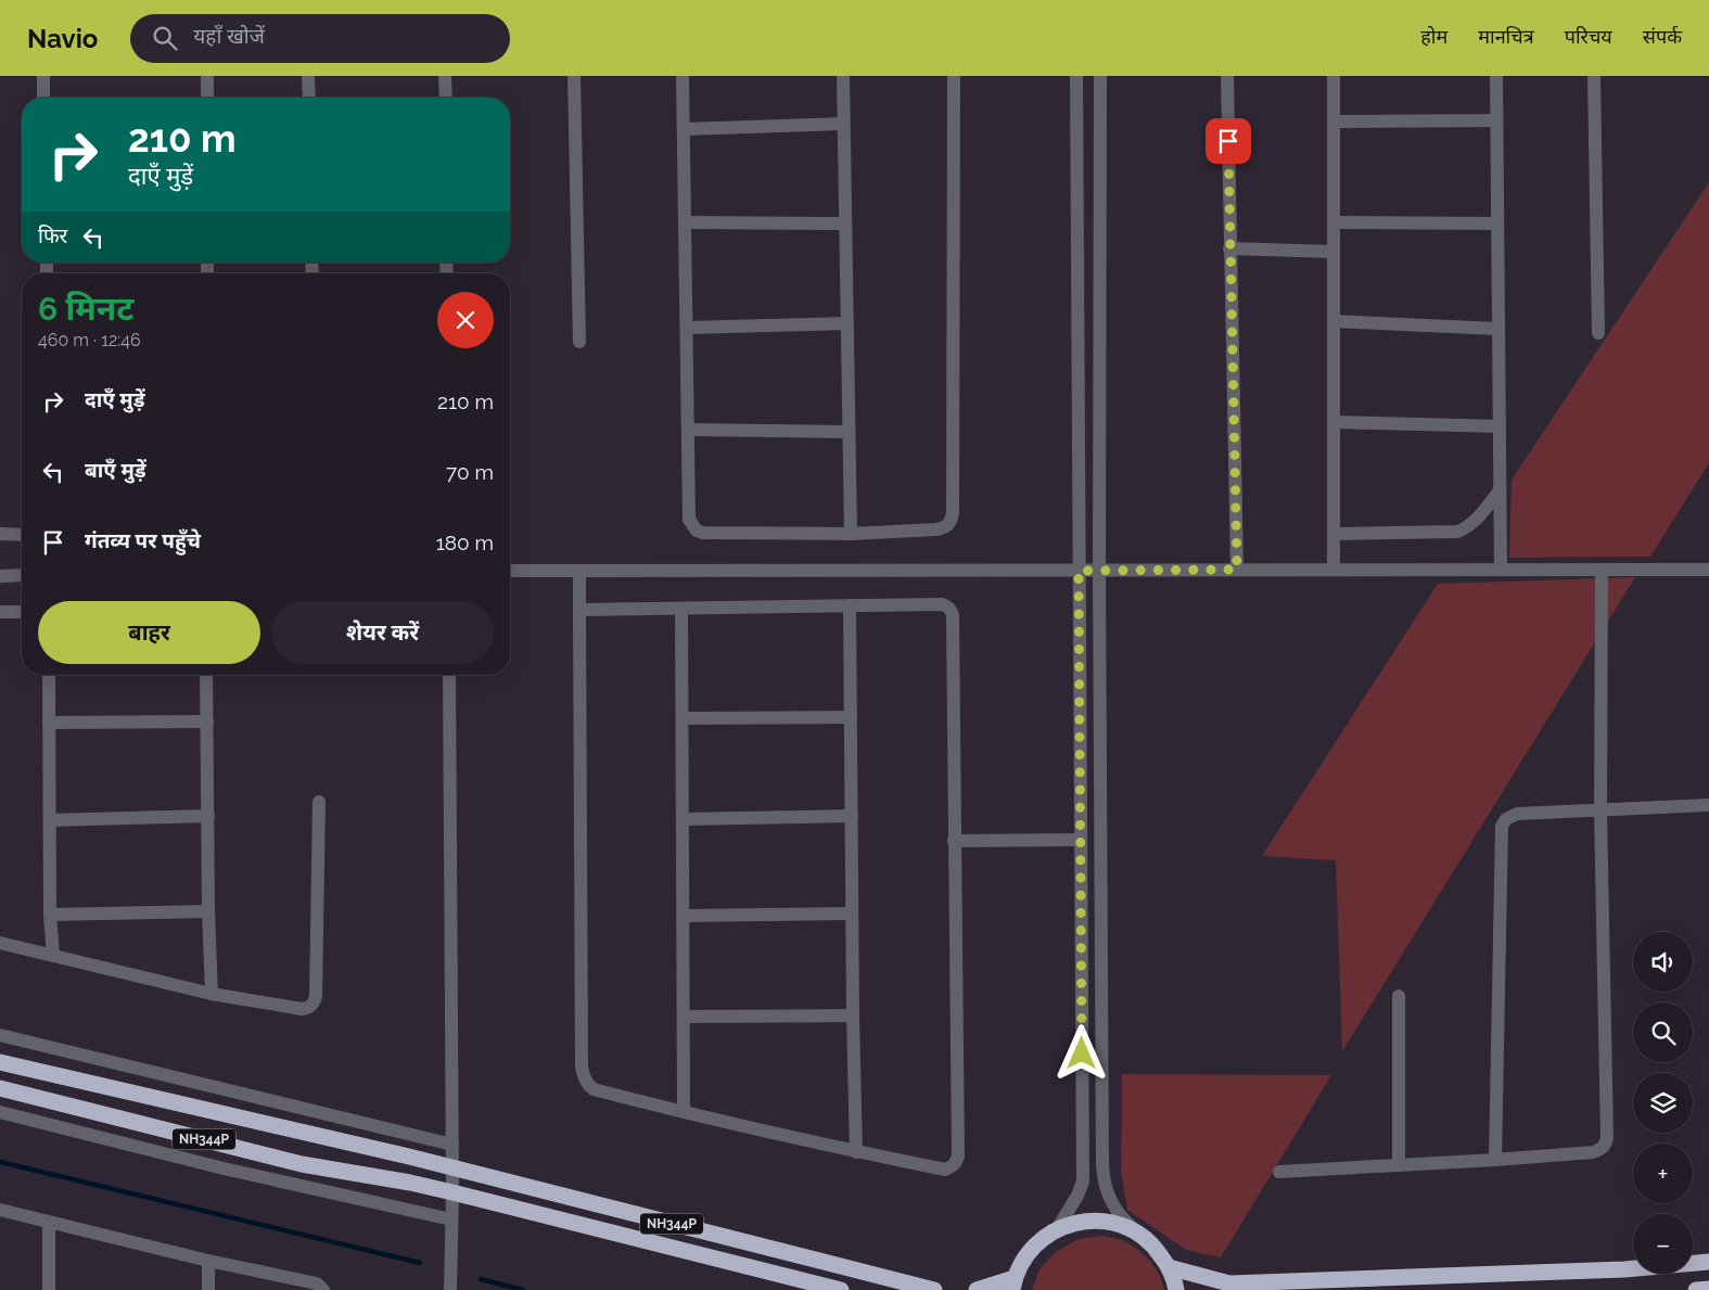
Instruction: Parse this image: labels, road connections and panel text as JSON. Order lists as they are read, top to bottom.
{
  "streets": {
    "highway": ["NH344P"]
  },
  "page": {
    "header": "Navio",
    "search": "यहाँ खोजें",
    "nav": [
      "होम",
      "मानचित्र",
      "परिचय",
      "संपर्क"
    ],
    "turn": ["210 m", "दाएँ मुड़ें"],
    "then": "फिर",
    "heading": ["6 मिनट", "460 m · 12:46"],
    "list": [
      {
        "name": "दाएँ मुड़ें",
        "value": "210 m"
      },
      {
        "name": "बाएँ मुड़ें",
        "value": "70 m"
      },
      {
        "name": "गंतव्य पर पहुँचे",
        "value": "180 m"
      }
    ],
    "buttons": ["बाहर", "शेयर करें"],
    "map_buttons": ["+", "−"]
  }
}
